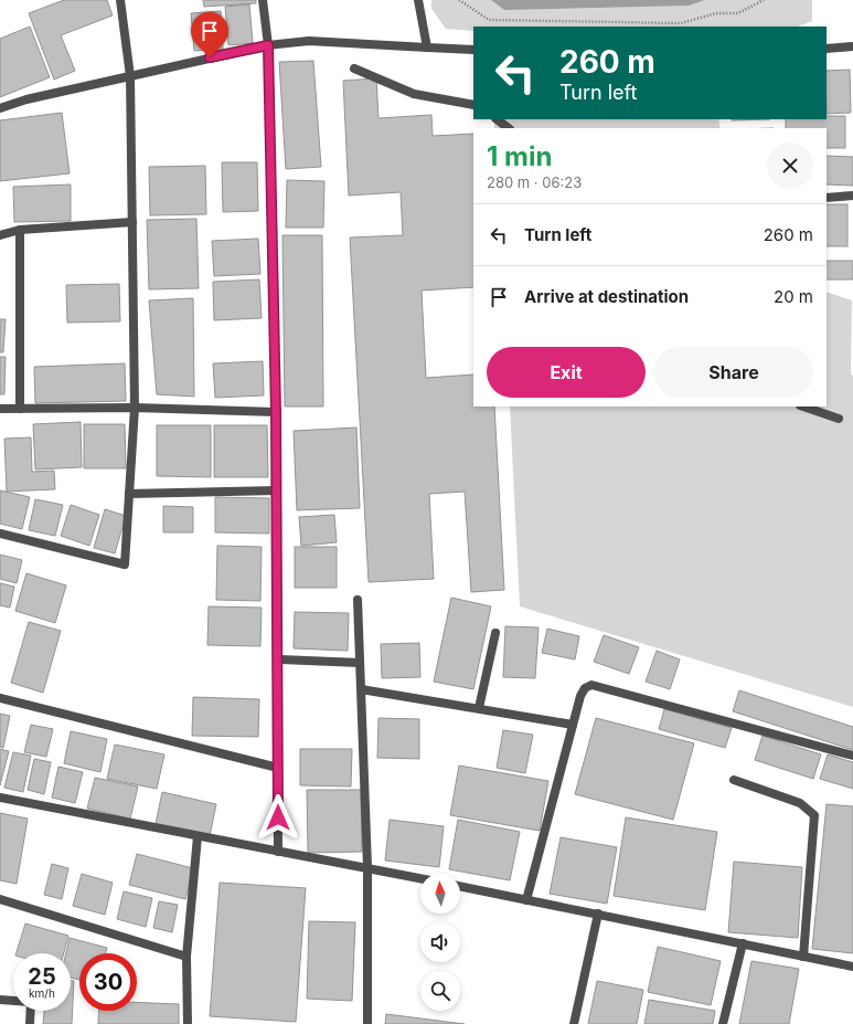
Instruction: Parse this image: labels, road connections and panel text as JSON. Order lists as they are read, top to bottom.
{
  "north": "top",
  "page": {
    "turn": ["260 m", "Turn left"],
    "heading": ["1 min", "280 m · 06:23"],
    "list": [
      {
        "name": "Turn left",
        "value": "260 m"
      },
      {
        "name": "Arrive at destination",
        "value": "20 m"
      }
    ],
    "buttons": ["Exit", "Share"],
    "speed": "25 km/h",
    "limit": "30"
  }
}
